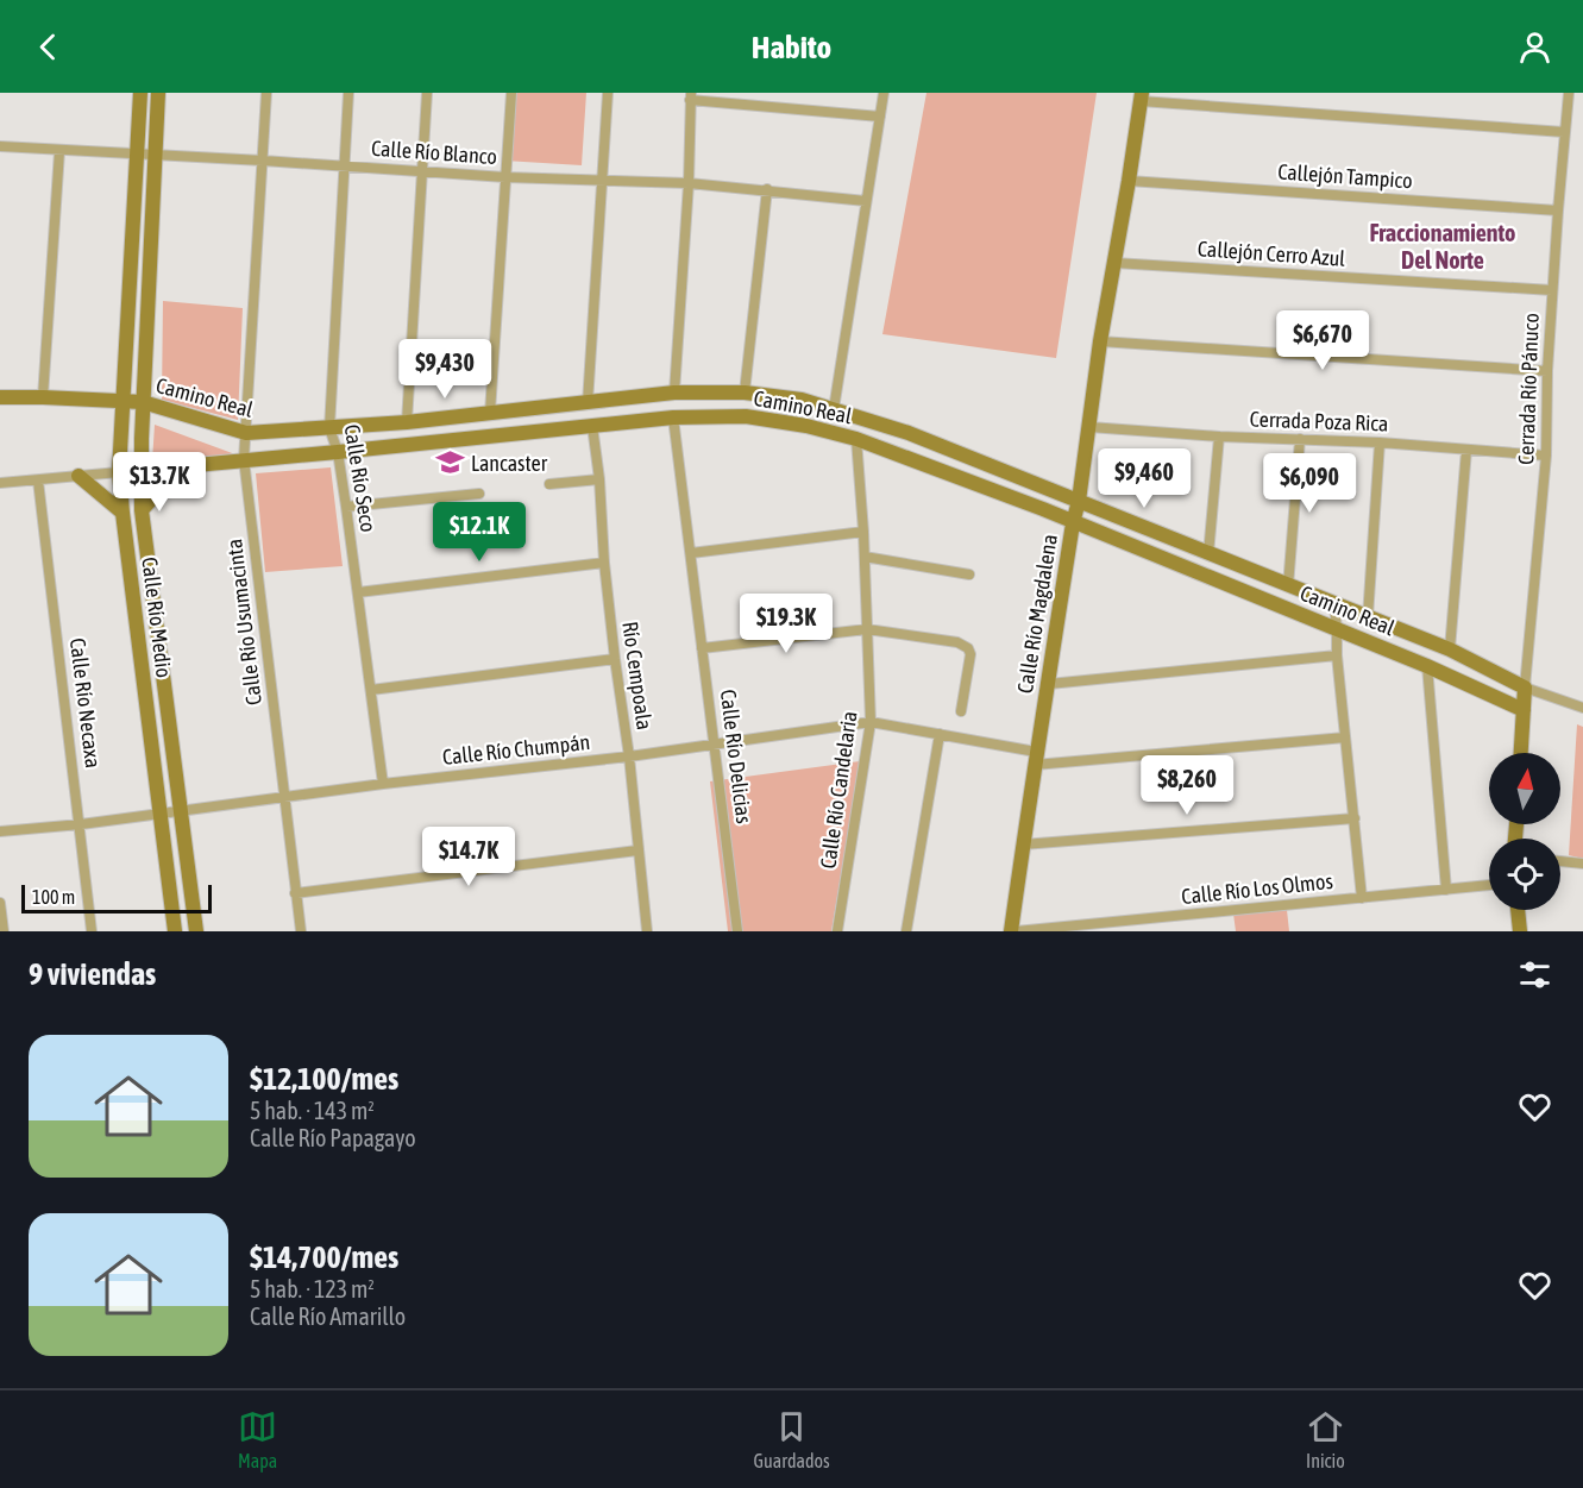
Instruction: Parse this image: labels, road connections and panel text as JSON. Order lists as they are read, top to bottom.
{
  "streets": {
    "street": [
      "Calle Río Blanco",
      "Callejón Tampico",
      "Callejón Cerro Azul",
      "Cerrada Río Pánuco",
      "Camino Real",
      "Cerrada Poza Rica",
      "Calle Río Seco",
      "Calle Río Magdalena",
      "Calle Río Medio",
      "Calle Río Usumacinta",
      "Río Cempoala",
      "Calle Río Necaxa",
      "Calle Río Chumpán",
      "Calle Río Delicias",
      "Calle Río Candelaria",
      "Calle Río Los Olmos"
    ]
  },
  "crossings": [
    ["Calle Río Blanco", "Calle Río Seco"],
    ["Calle Río Blanco", "Calle Río Medio"],
    ["Calle Río Blanco", "Calle Río Usumacinta"],
    ["Callejón Tampico", "Cerrada Río Pánuco"],
    ["Callejón Tampico", "Calle Río Magdalena"],
    ["Callejón Cerro Azul", "Cerrada Río Pánuco"],
    ["Callejón Cerro Azul", "Calle Río Magdalena"],
    ["Cerrada Río Pánuco", "Camino Real"],
    ["Cerrada Río Pánuco", "Cerrada Poza Rica"],
    ["Camino Real", "Calle Río Seco"],
    ["Camino Real", "Calle Río Magdalena"],
    ["Camino Real", "Calle Río Medio"],
    ["Camino Real", "Calle Río Usumacinta"],
    ["Camino Real", "Río Cempoala"],
    ["Camino Real", "Calle Río Necaxa"],
    ["Camino Real", "Calle Río Delicias"],
    ["Camino Real", "Calle Río Candelaria"],
    ["Cerrada Poza Rica", "Calle Río Magdalena"],
    ["Calle Río Seco", "Calle Río Chumpán"],
    ["Calle Río Magdalena", "Calle Río Chumpán"],
    ["Calle Río Magdalena", "Calle Río Los Olmos"],
    ["Calle Río Medio", "Calle Río Chumpán"],
    ["Calle Río Usumacinta", "Calle Río Chumpán"],
    ["Río Cempoala", "Calle Río Chumpán"],
    ["Calle Río Necaxa", "Calle Río Chumpán"],
    ["Calle Río Chumpán", "Calle Río Delicias"],
    ["Calle Río Chumpán", "Calle Río Candelaria"]
  ],
  "districts": ["Fraccionamiento Del Norte"],
  "places": {
    "school or university": ["Lancaster"]
  },
  "scale_bar": "100 m",
  "north": "top",
  "page": {
    "header": "Habito",
    "price": [
      "$6,670",
      "$9,430",
      "$9,460",
      "$13.7K",
      "$6,090",
      "$12.1K",
      "$19.3K",
      "$8,260",
      "$14.7K"
    ],
    "scale": "100 m",
    "heading": "9 viviendas",
    "list": [
      {
        "name": "$12,100/mes",
        "note": "5 hab. · 143 m² · Calle Río Papagayo"
      },
      {
        "name": "$14,700/mes",
        "note": "5 hab. · 123 m² · Calle Río Amarillo"
      }
    ],
    "tabs": ["Mapa", "Guardados", "Inicio"]
  }
}
